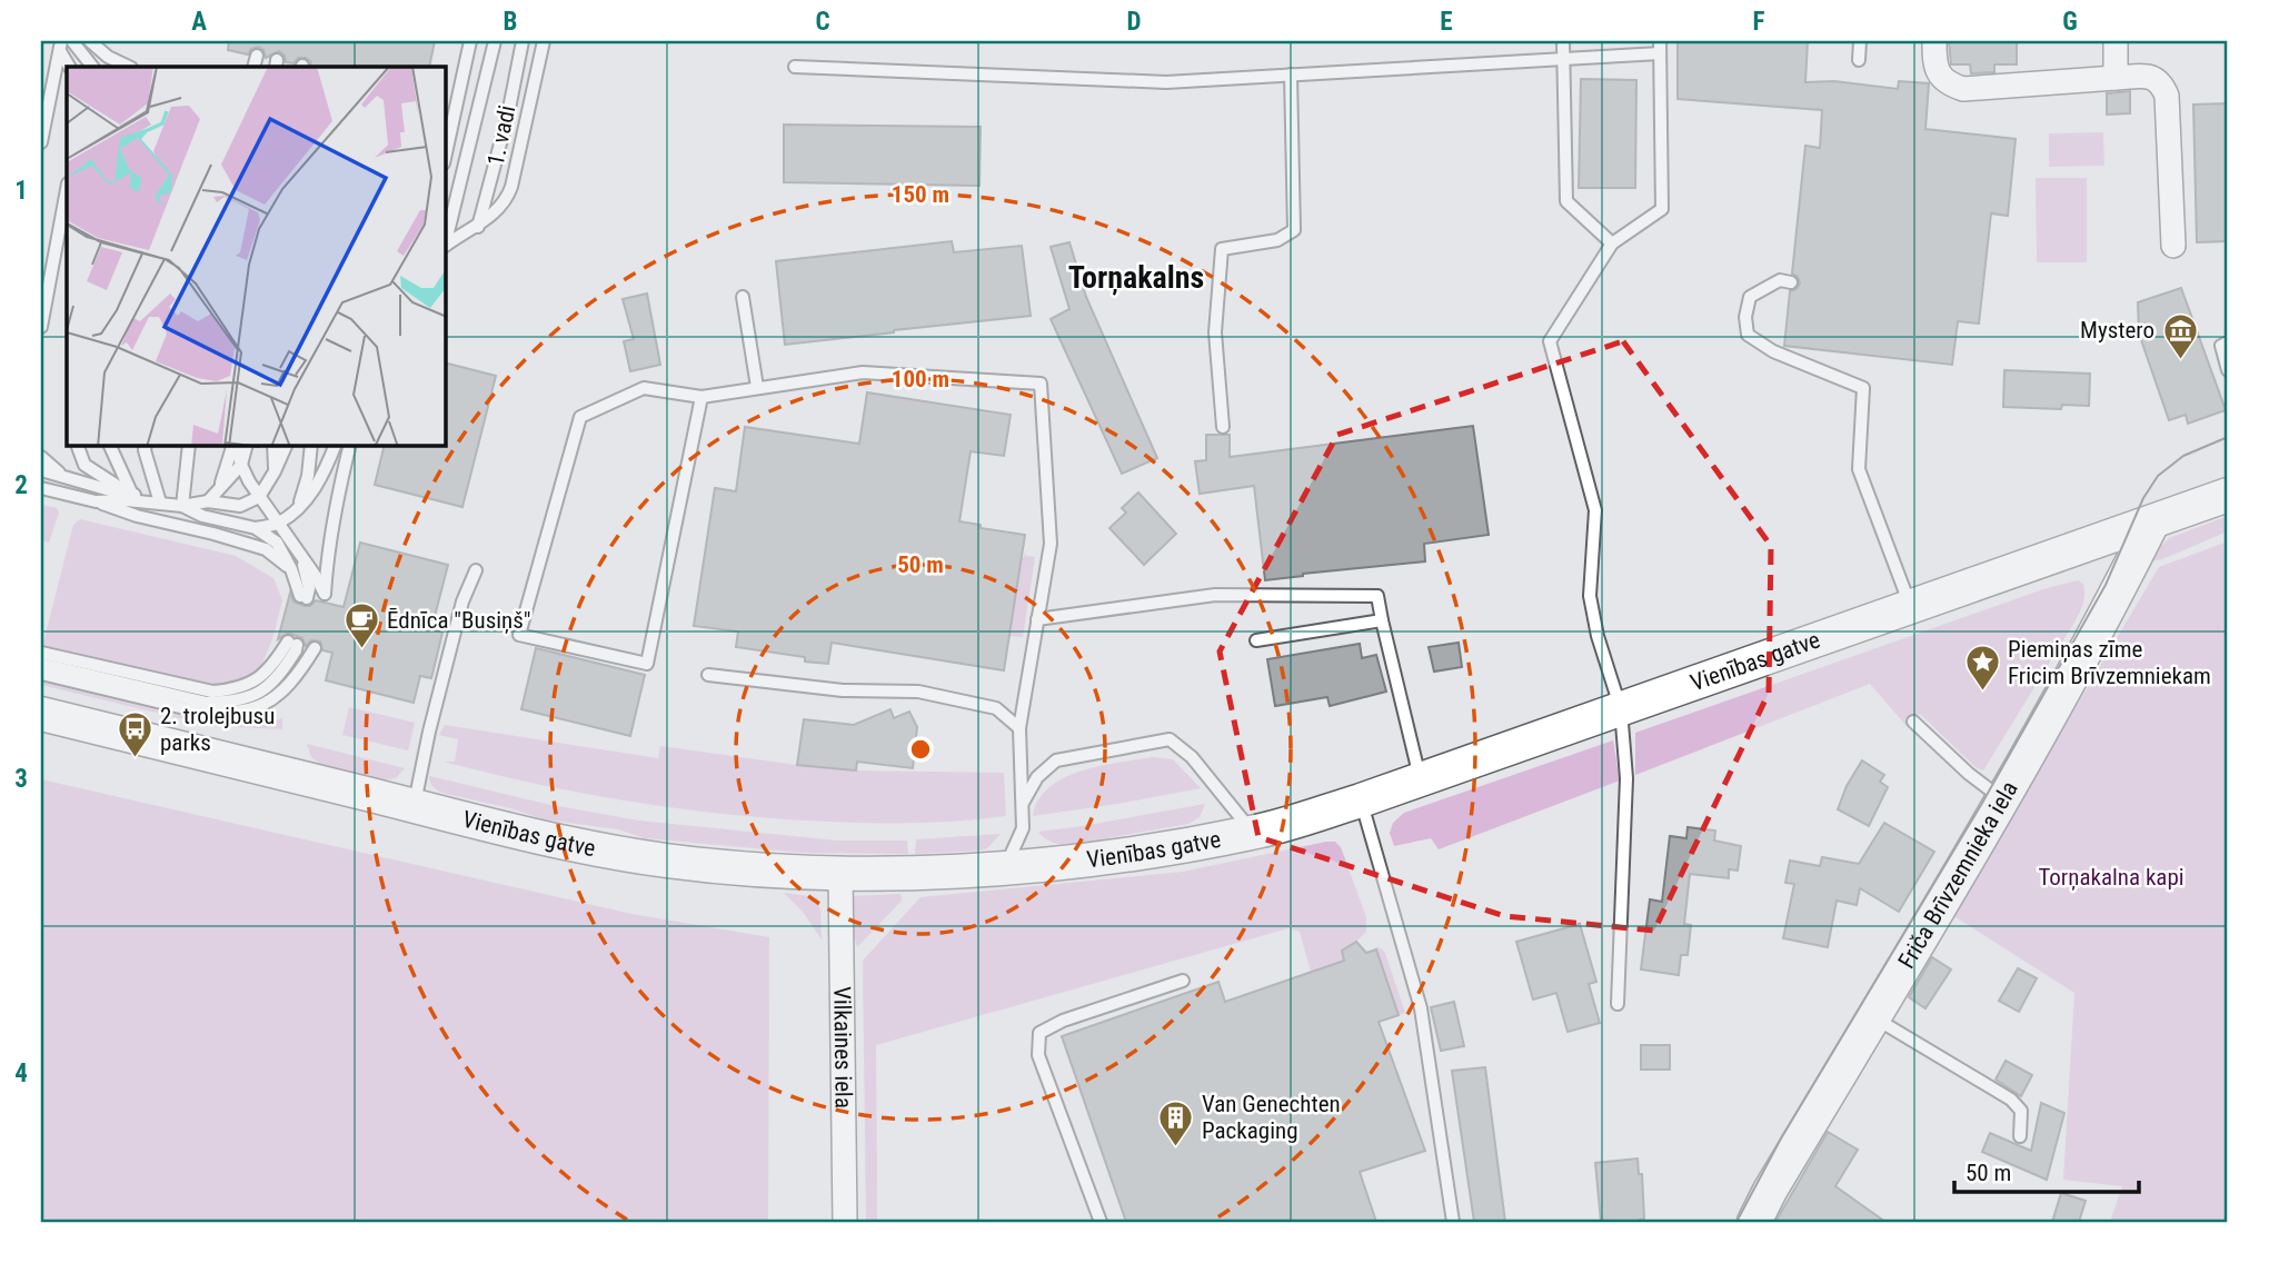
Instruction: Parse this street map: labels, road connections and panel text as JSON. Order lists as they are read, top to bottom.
{
  "streets": {
    "main road": ["Vienības gatve", "Friča Brīvzemnieka iela"],
    "street": ["Vilkaines iela"],
    "lane": ["1. vadi"]
  },
  "crossings": [
    ["Vienības gatve", "Friča Brīvzemnieka iela"],
    ["Vienības gatve", "Vilkaines iela"]
  ],
  "districts": ["Torņakalns"],
  "parks": ["Torņakalna kapi"],
  "places": {
    "museum": ["Mystero"],
    "cafe": ["Ēdnīca \"Busiņš\""],
    "place": ["Piemiņas zīme Fricim Brīvzemniekam"],
    "bus stop": ["2. trolejbusu parks"],
    "building": ["Van Genechten Packaging"]
  },
  "scale_bar": "50 m",
  "grid": {
    "columns": [
      "A",
      "B",
      "C",
      "D",
      "E",
      "F",
      "G"
    ],
    "rows": [
      "1",
      "2",
      "3",
      "4"
    ]
  },
  "rings": ["150 m", "100 m", "50 m"]
}
